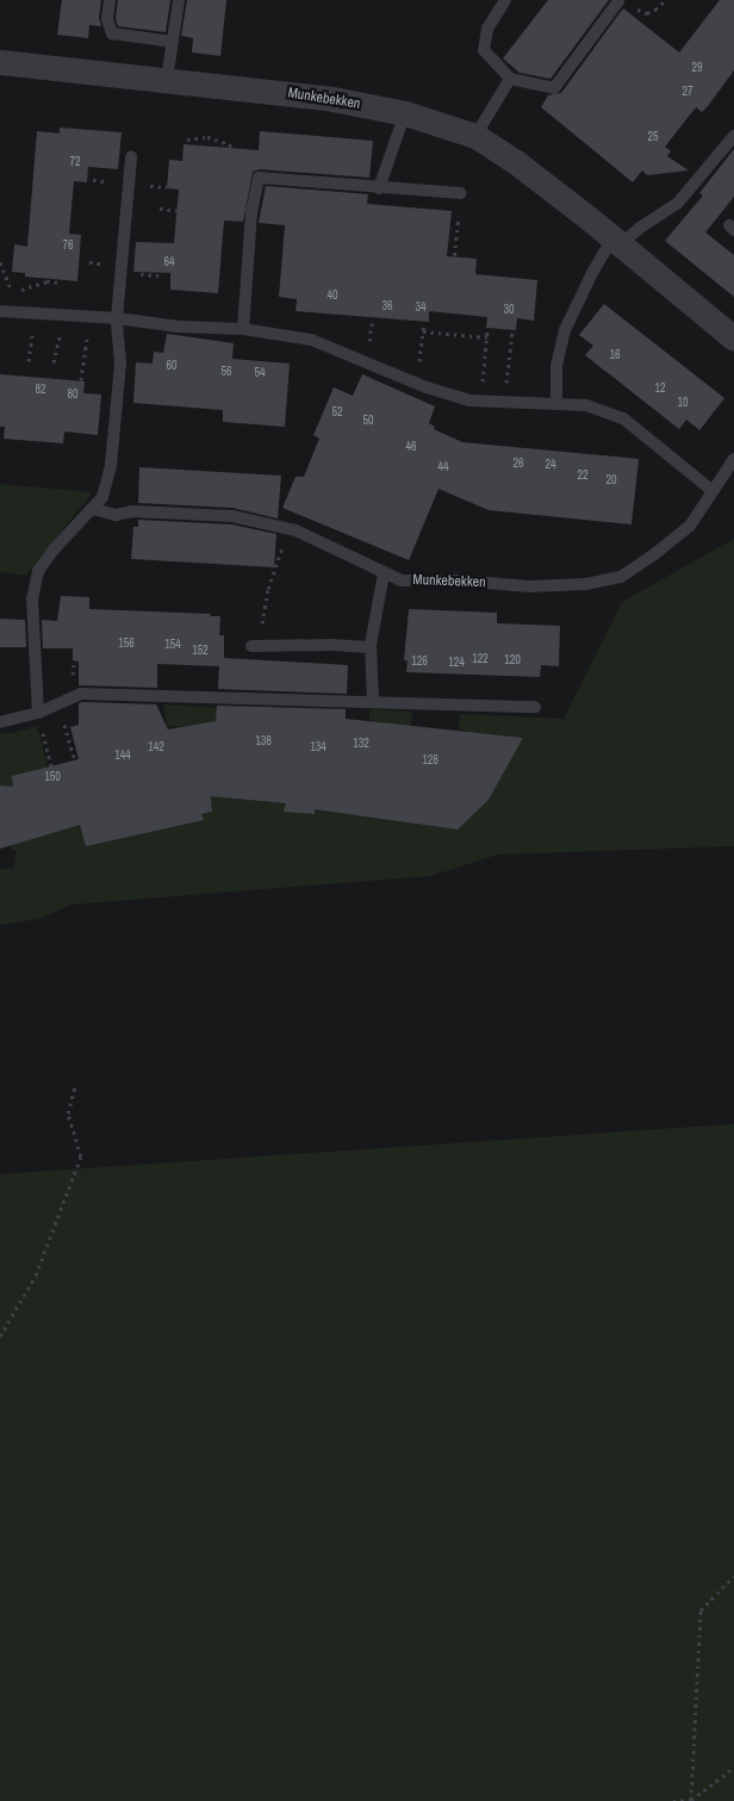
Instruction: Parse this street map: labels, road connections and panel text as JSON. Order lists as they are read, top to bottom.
{
  "streets": {
    "street": ["Munkebekken"]
  },
  "house_numbers": [
    "29",
    "27",
    "25",
    "72",
    "76",
    "64",
    "40",
    "36",
    "34",
    "30",
    "16",
    "60",
    "56",
    "54",
    "12",
    "82",
    "80",
    "10",
    "52",
    "50",
    "46",
    "26",
    "24",
    "44",
    "22",
    "20",
    "156",
    "154",
    "152",
    "122",
    "120",
    "126",
    "124",
    "138",
    "132",
    "142",
    "134",
    "144",
    "128",
    "150"
  ]
}
